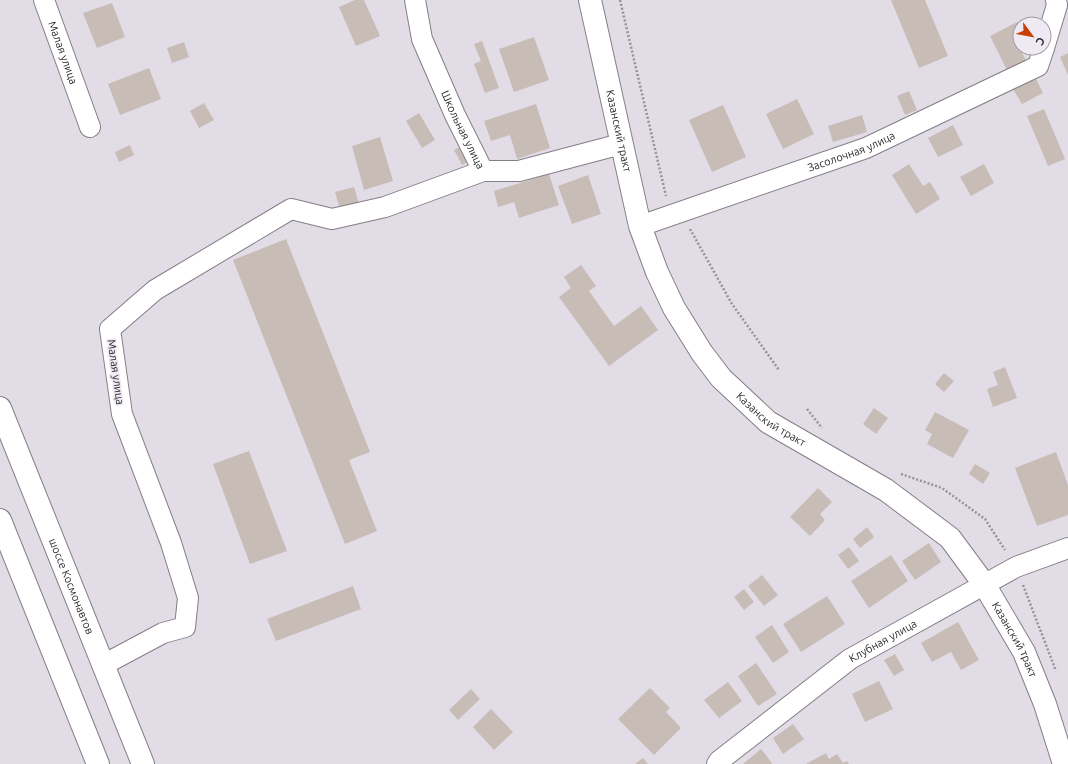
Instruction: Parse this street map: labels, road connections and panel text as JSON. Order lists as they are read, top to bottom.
{
  "streets": {
    "street": [
      "Малая улица",
      "Школьная улица",
      "Казанский тракт",
      "Засолочная улица",
      "шоссе Космонавтов",
      "Клубная улица"
    ]
  },
  "crossings": [
    ["Малая улица", "Школьная улица"],
    ["Малая улица", "шоссе Космонавтов"],
    ["Школьная улица", "Казанский тракт"],
    ["Казанский тракт", "Засолочная улица"],
    ["Казанский тракт", "Клубная улица"]
  ],
  "north": "bottom right"
}
